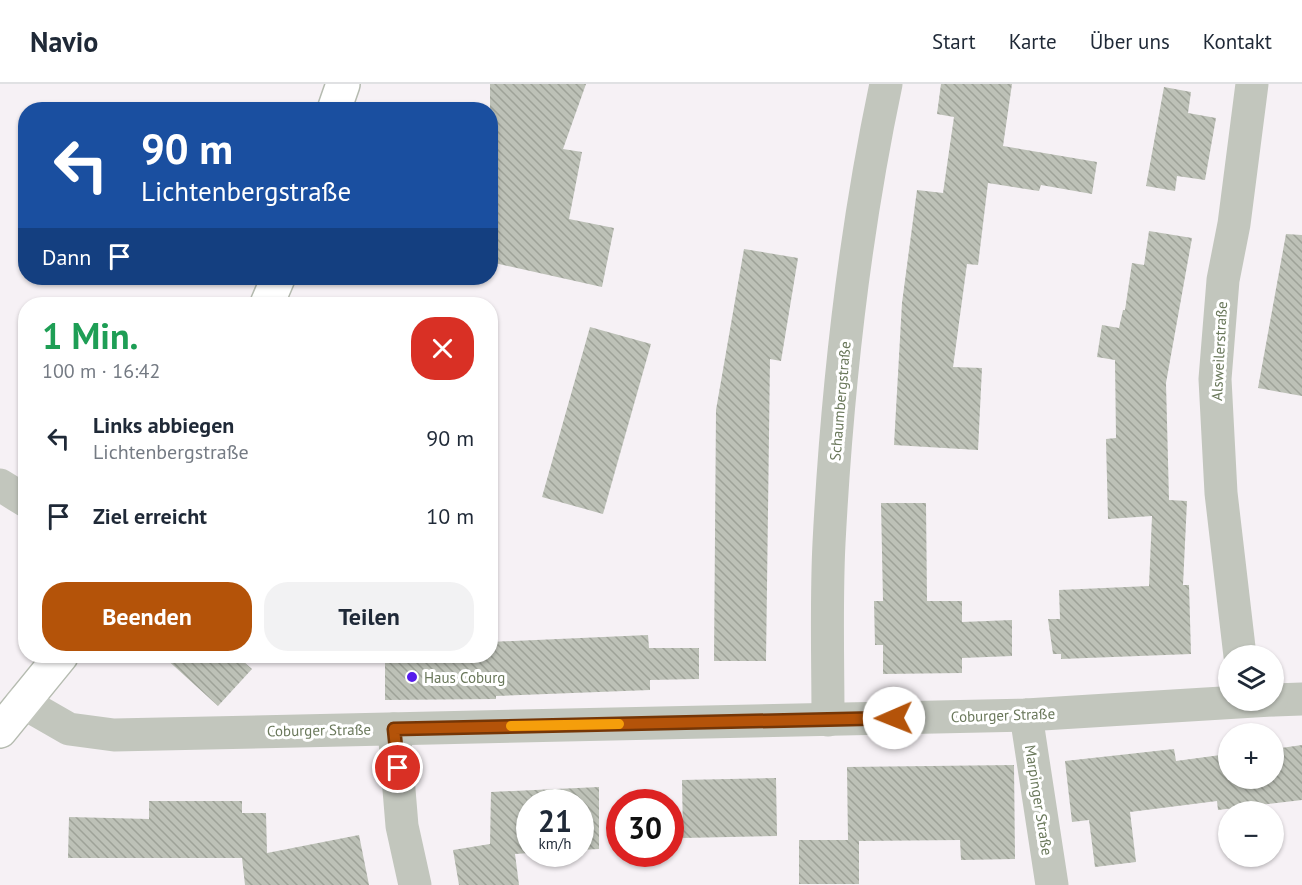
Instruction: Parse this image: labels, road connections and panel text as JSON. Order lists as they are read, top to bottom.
{
  "streets": {
    "street": [
      "Alsweilerstraße",
      "Schaumbergstraße",
      "Coburger Straße",
      "Marpinger Straße"
    ]
  },
  "crossings": [
    ["Schaumbergstraße", "Coburger Straße"],
    ["Coburger Straße", "Marpinger Straße"]
  ],
  "places": ["Haus Coburg"],
  "page": {
    "header": "Navio",
    "nav": [
      "Start",
      "Karte",
      "Über uns",
      "Kontakt"
    ],
    "turn": ["90 m", "Lichtenbergstraße"],
    "then": "Dann",
    "heading": ["1 Min.", "100 m · 16:42"],
    "list": [
      {
        "name": "Links abbiegen",
        "note": "Lichtenbergstraße",
        "value": "90 m"
      },
      {
        "name": "Ziel erreicht",
        "value": "10 m"
      }
    ],
    "buttons": ["Beenden", "Teilen"],
    "map_buttons": ["+", "−"],
    "speed": "21 km/h",
    "limit": "30"
  }
}
